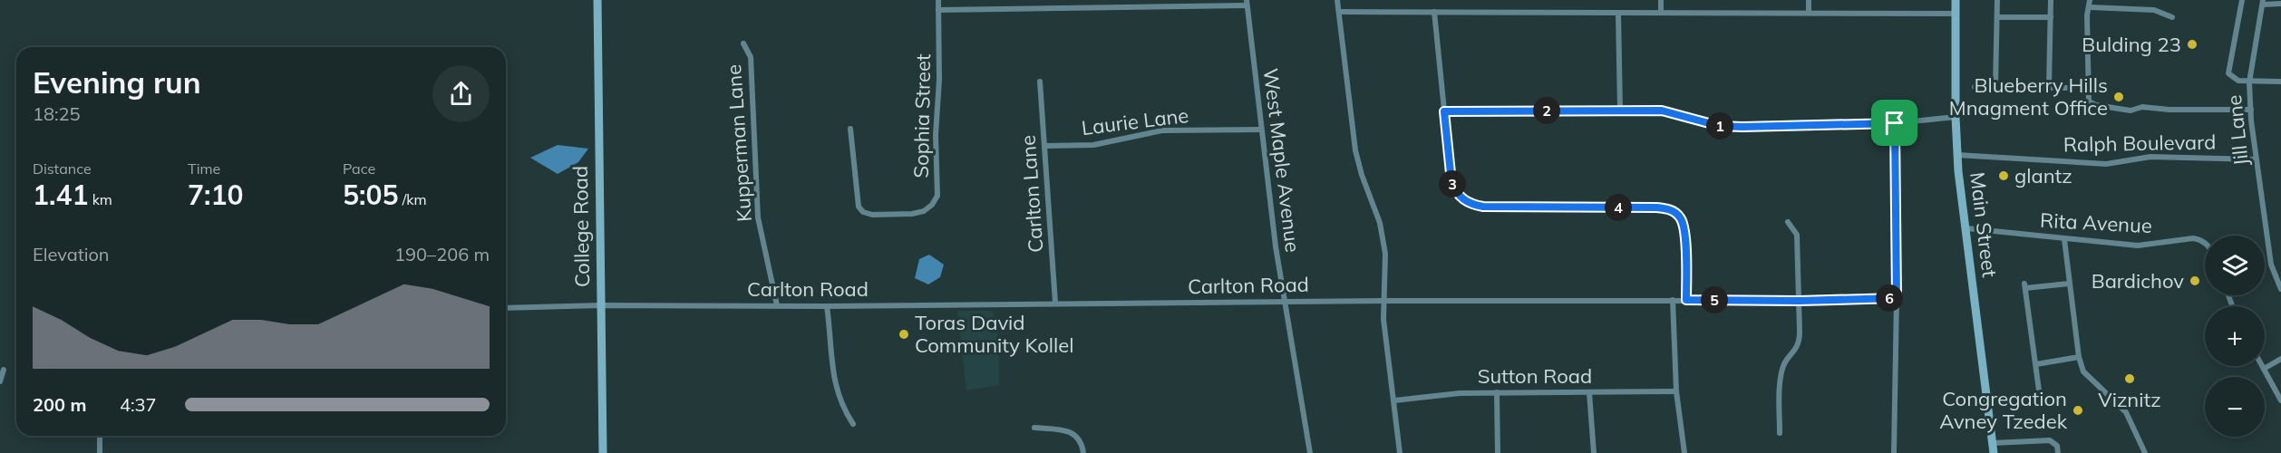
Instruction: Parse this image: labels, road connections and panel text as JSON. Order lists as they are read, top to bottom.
{
  "streets": {
    "main road": ["Main Street", "College Road"],
    "street": [
      "Sophia Street",
      "Laurie Lane",
      "Jill Lane",
      "Kupperman Lane",
      "Ralph Boulevard",
      "West Maple Avenue",
      "Carlton Lane",
      "Rita Avenue",
      "Carlton Road",
      "Sutton Road"
    ]
  },
  "crossings": [
    ["Laurie Lane", "West Maple Avenue"],
    ["Laurie Lane", "Carlton Lane"],
    ["Jill Lane", "Ralph Boulevard"],
    ["Kupperman Lane", "Carlton Road"],
    ["Ralph Boulevard", "Main Street"],
    ["West Maple Avenue", "Carlton Road"],
    ["Carlton Lane", "Carlton Road"],
    ["Rita Avenue", "Main Street"],
    ["College Road", "Carlton Road"]
  ],
  "places": [
    "Bulding 23",
    "Blueberry Hills Mnagment Office",
    "glantz",
    "Bardichov",
    "Toras David Community Kollel",
    "Viznitz",
    "Congregation Avney Tzedek"
  ],
  "page": {
    "heading": ["Evening run", "18:25"],
    "pins": [
      "2",
      "1",
      "3",
      "4",
      "6",
      "5"
    ],
    "stats": [
      ["Distance", "1.41 km"],
      ["Time", "7:10"],
      ["Pace", "5:05 /km"]
    ],
    "chart": ["Elevation", "190–206 m"],
    "map_buttons": ["+", "−"],
    "list": [
      {
        "name": "200 m",
        "note": "4:37"
      }
    ]
  }
}
